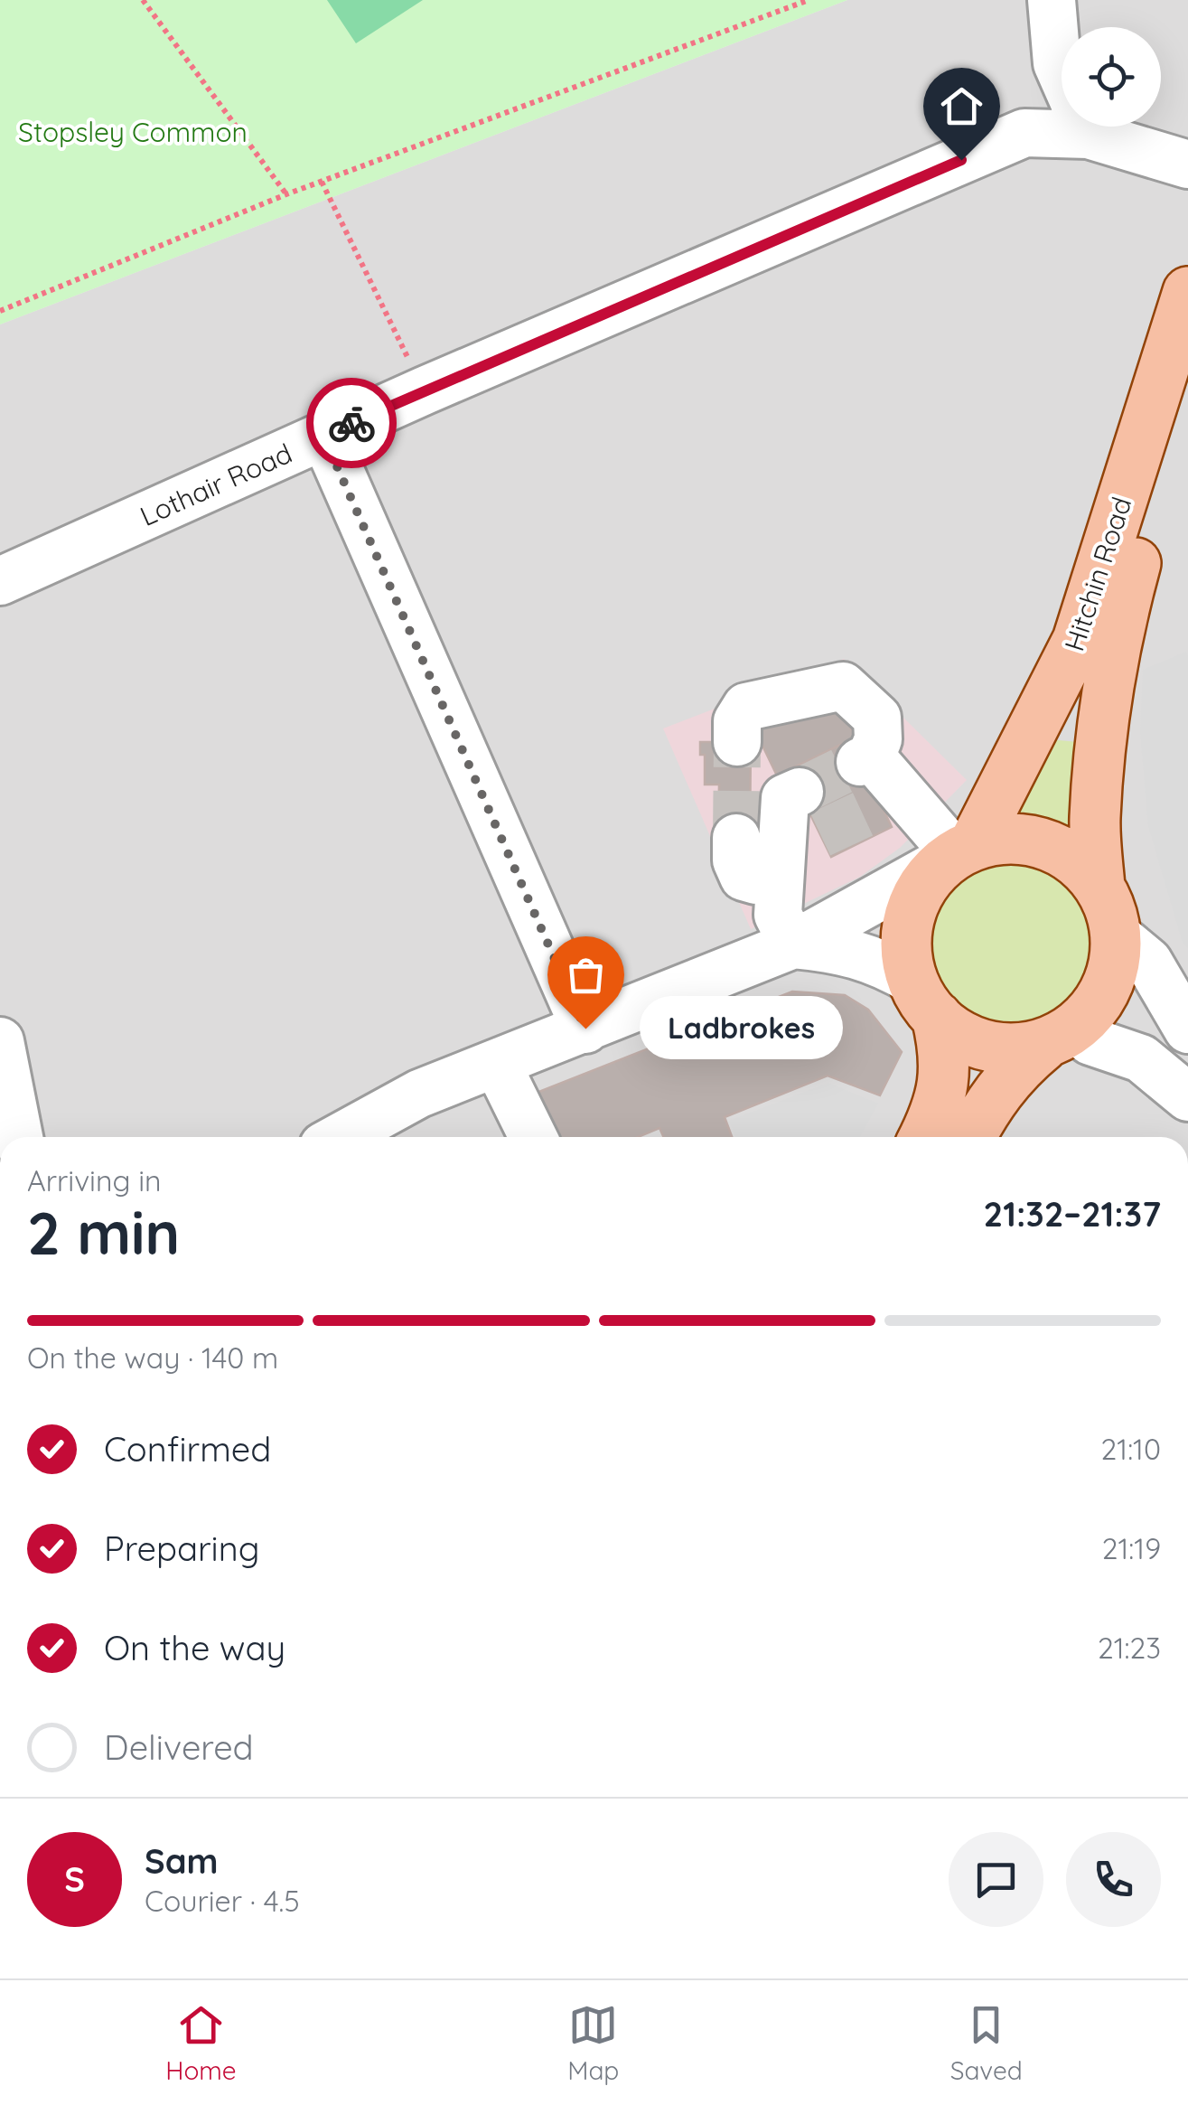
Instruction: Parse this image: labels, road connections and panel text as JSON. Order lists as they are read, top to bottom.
{
  "streets": {
    "main road": ["Hitchin Road"],
    "street": ["Lothair Road"]
  },
  "parks": ["Stopsley Common"],
  "places": ["Ladbrokes"],
  "page": {
    "bubble": "Ladbrokes",
    "heading": ["2 min", "Arriving in", "21:32–21:37"],
    "panel": ["Sam", "Courier · 4.5"],
    "bar": "On the way · 140 m",
    "list": [
      ["Confirmed", "21:10"],
      ["Preparing", "21:19"],
      ["On the way", "21:23"],
      "Delivered"
    ],
    "round": "S",
    "tabs": ["Home", "Map", "Saved"]
  }
}
